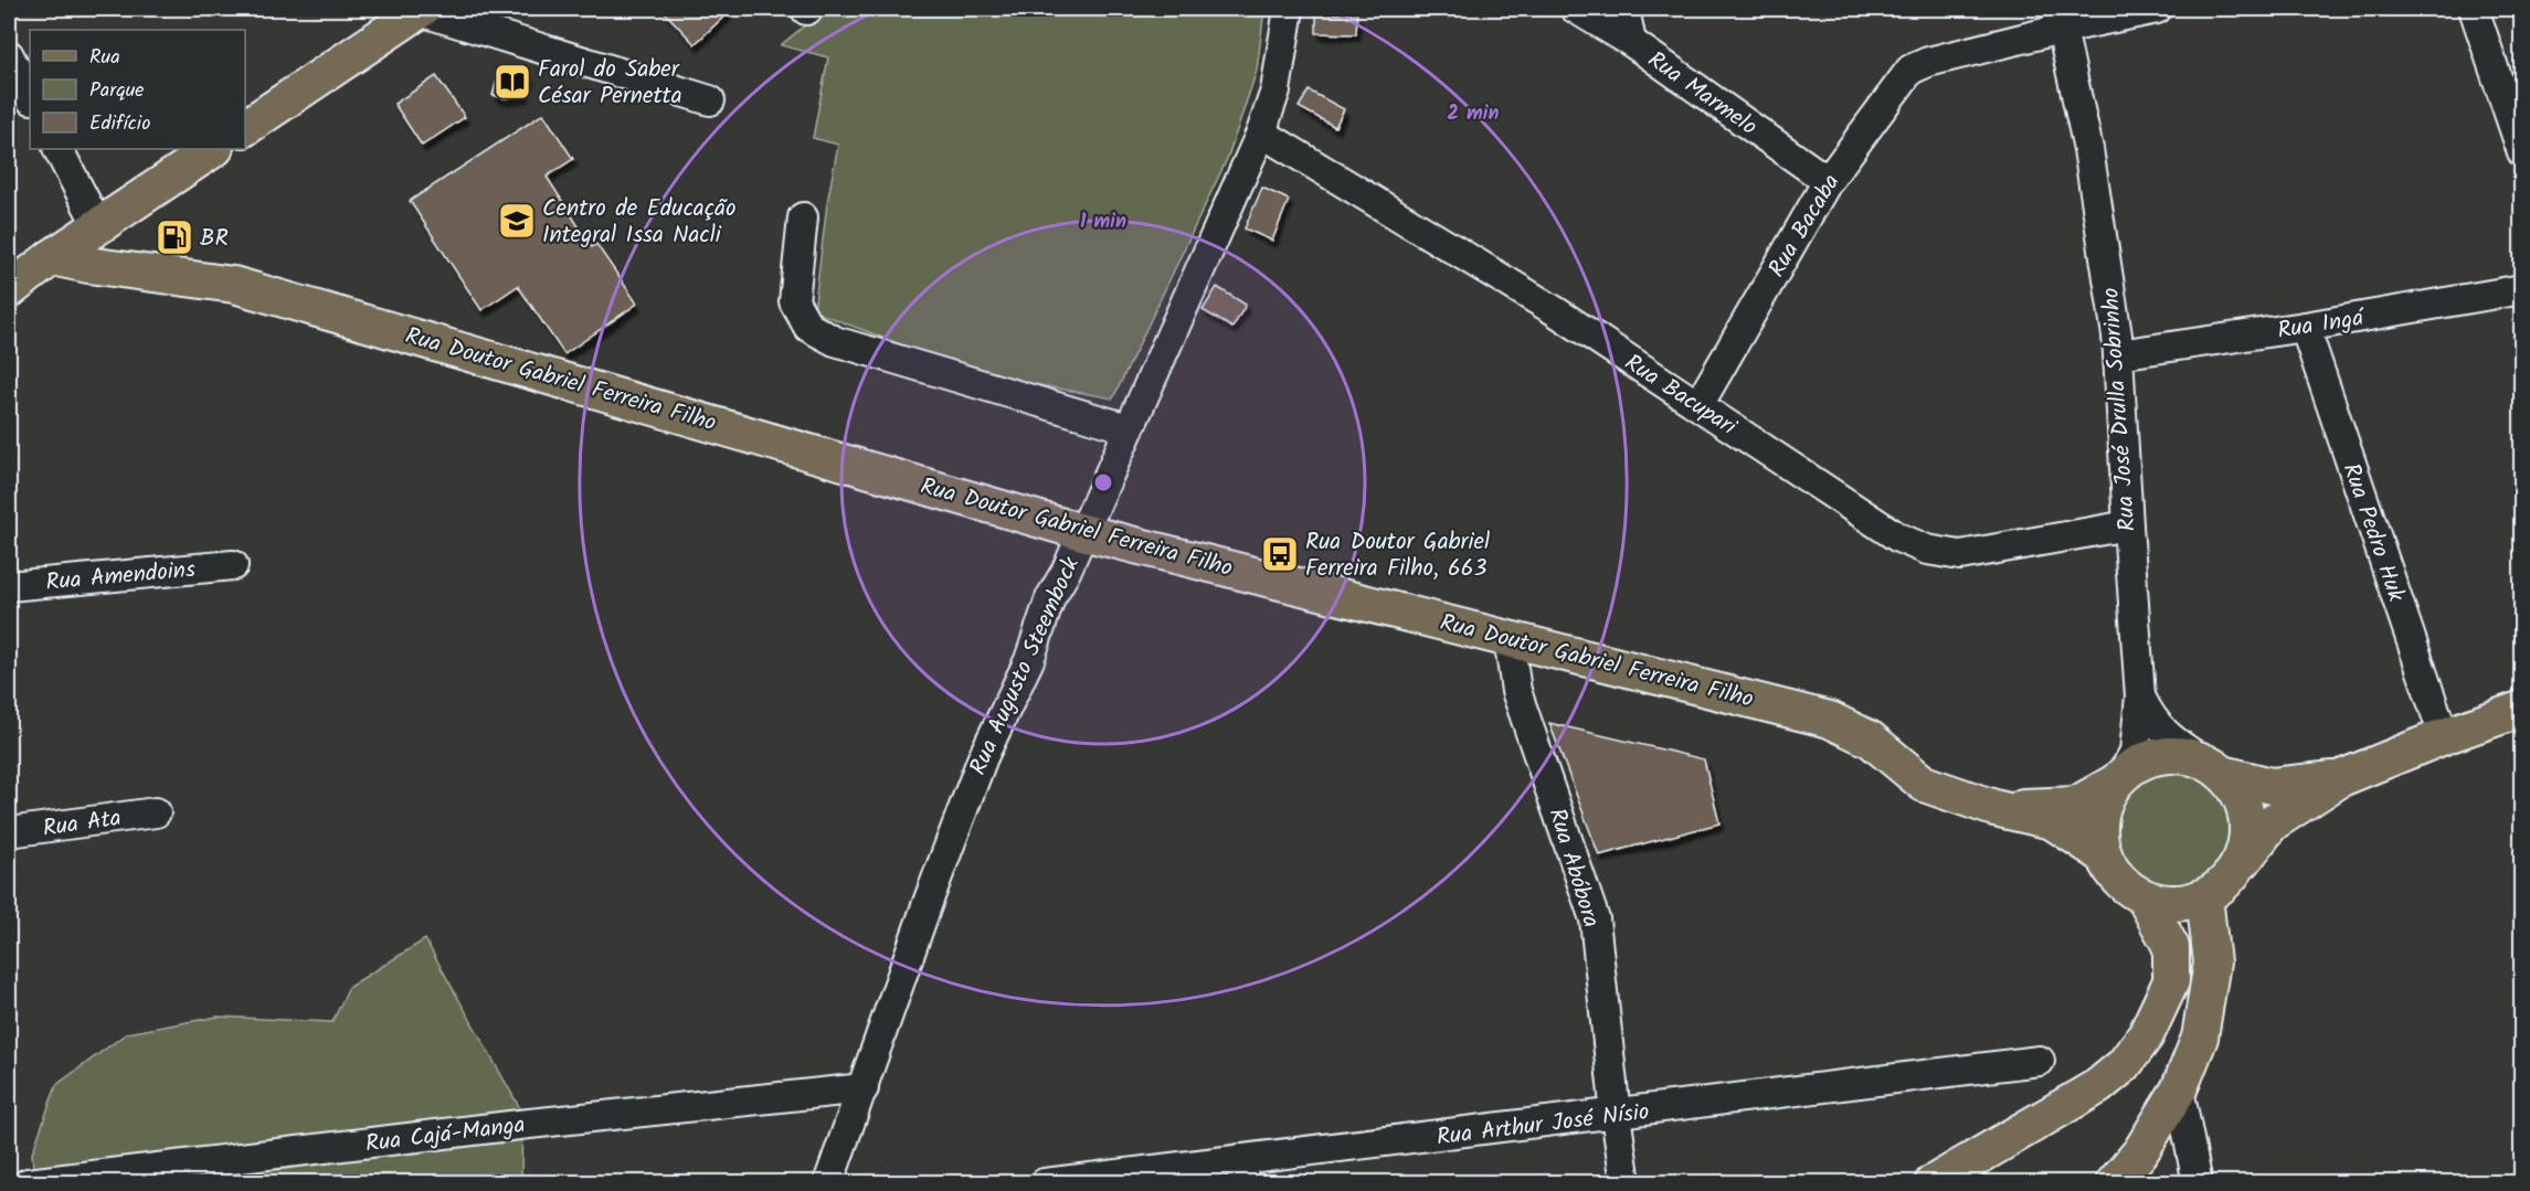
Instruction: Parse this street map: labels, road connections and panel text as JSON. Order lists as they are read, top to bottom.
{
  "streets": {
    "main road": ["Rua Doutor Gabriel Ferreira Filho"],
    "street": [
      "Rua Marmelo",
      "Rua Bacaba",
      "Rua Ingá",
      "Rua Bacupari",
      "Rua José Drulla Sobrinho",
      "Rua Pedro Huk",
      "Rua Amendoins",
      "Rua Augusto Steembock",
      "Rua Ata",
      "Rua Abóbora",
      "Rua Arthur José Nísio",
      "Rua Cajá-Manga"
    ]
  },
  "crossings": [
    ["Rua Marmelo", "Rua Bacaba"],
    ["Rua Bacaba", "Rua Bacupari"],
    ["Rua Bacaba", "Rua José Drulla Sobrinho"],
    ["Rua Ingá", "Rua José Drulla Sobrinho"],
    ["Rua Ingá", "Rua Pedro Huk"],
    ["Rua Doutor Gabriel Ferreira Filho", "Rua José Drulla Sobrinho"],
    ["Rua Doutor Gabriel Ferreira Filho", "Rua Augusto Steembock"],
    ["Rua Doutor Gabriel Ferreira Filho", "Rua Abóbora"],
    ["Rua Bacupari", "Rua José Drulla Sobrinho"],
    ["Rua Bacupari", "Rua Augusto Steembock"],
    ["Rua Augusto Steembock", "Rua Cajá-Manga"],
    ["Rua Abóbora", "Rua Arthur José Nísio"]
  ],
  "places": {
    "library": ["Farol do Saber César Pernetta"],
    "school or university": ["Centro de Educação Integral Issa Nacli"],
    "fuel station": ["BR"],
    "bus stop": ["Rua Doutor Gabriel Ferreira Filho, 663"]
  },
  "legend": ["Rua", "Parque", "Edifício"],
  "rings": ["2 min", "1 min"]
}
